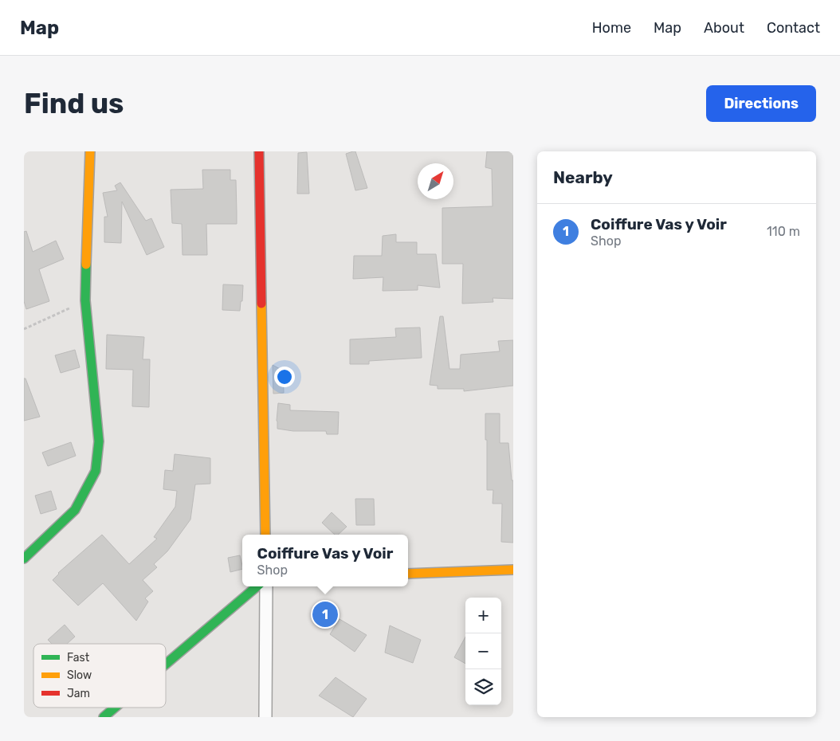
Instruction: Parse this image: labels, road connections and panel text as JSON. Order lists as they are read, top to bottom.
{
  "legend": ["Fast", "Slow", "Jam"],
  "north": "top right",
  "page": {
    "header": "Map",
    "nav": [
      "Home",
      "Map",
      "About",
      "Contact"
    ],
    "buttons": "Directions",
    "title": "Find us",
    "heading": "Nearby",
    "list": [
      {
        "mark": "1",
        "name": "Coiffure Vas y Voir",
        "note": "Shop",
        "value": "110 m"
      }
    ],
    "popup": ["Coiffure Vas y Voir", "Shop"],
    "map_buttons": ["+", "−"],
    "pins": "1"
  }
}
